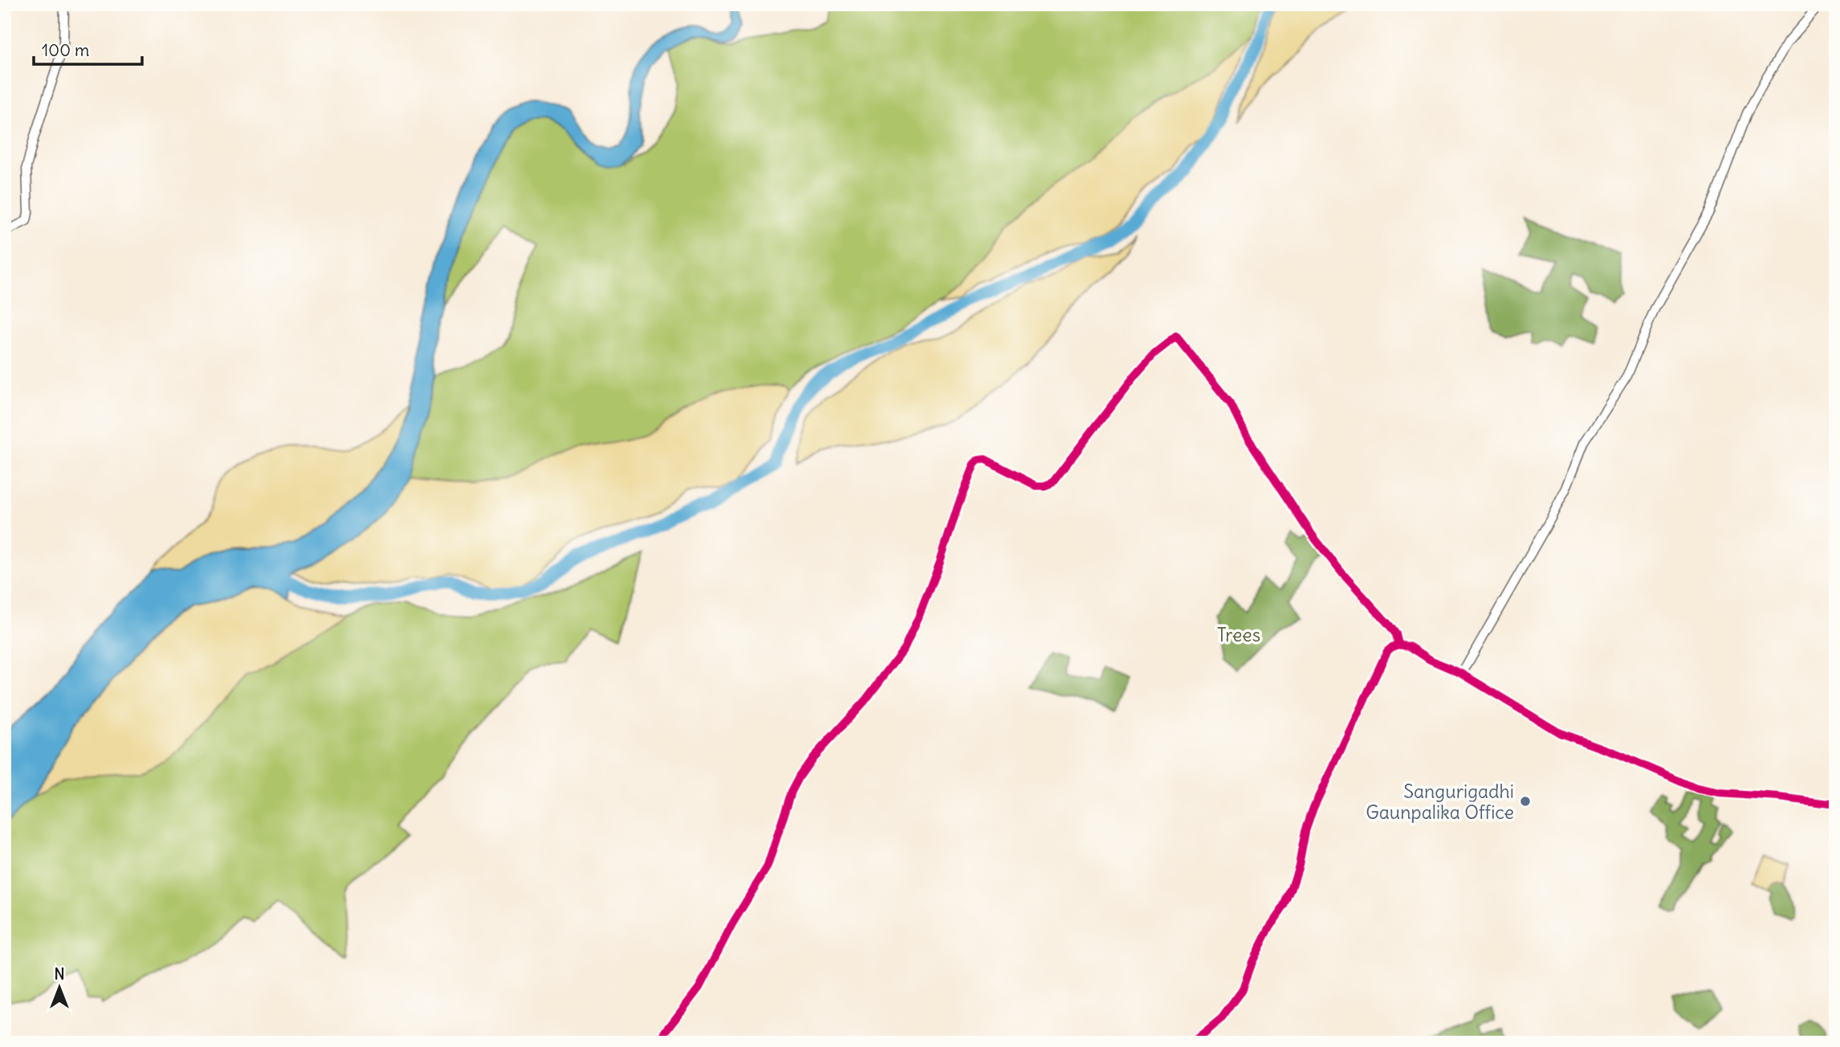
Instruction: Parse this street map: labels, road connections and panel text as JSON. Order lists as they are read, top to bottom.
{
  "parks": ["Trees"],
  "places": ["Sangurigadhi Gaunpalika Office"],
  "scale_bar": "100 m",
  "north": "top"
}
